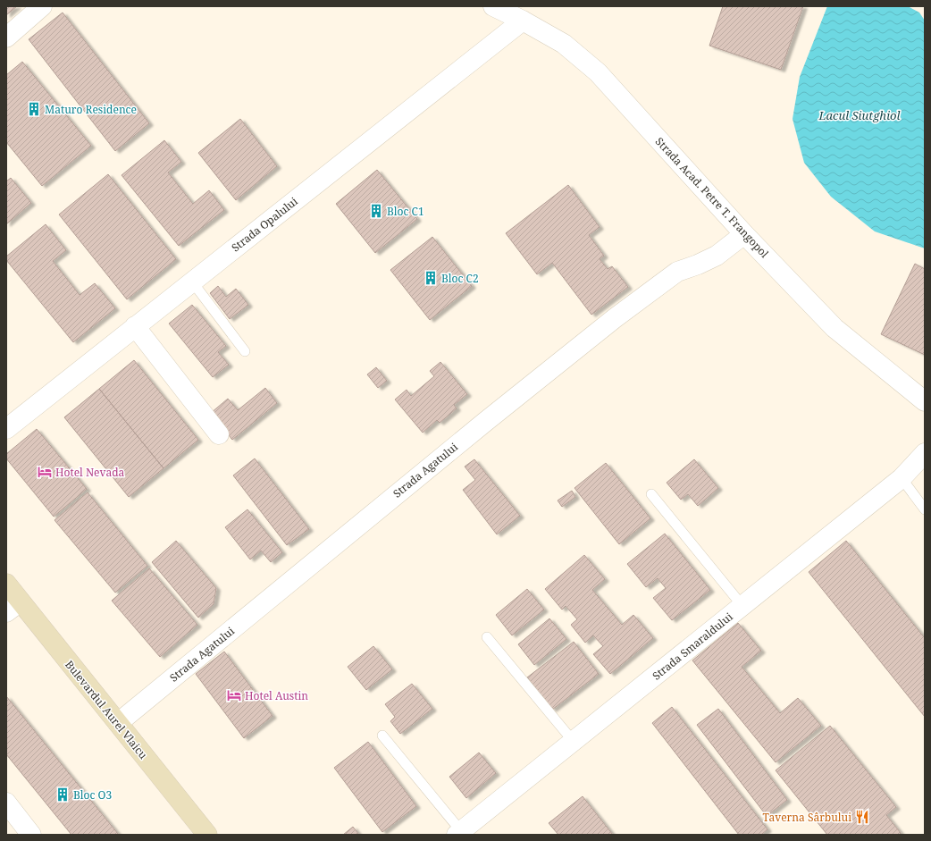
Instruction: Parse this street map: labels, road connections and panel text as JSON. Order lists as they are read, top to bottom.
{
  "streets": {
    "main road": ["Bulevardul Aurel Vlaicu"],
    "street": [
      "Strada Acad. Petre T. Frangopol",
      "Strada Opalului",
      "Strada Agatului",
      "Strada Smaraldului"
    ]
  },
  "crossings": [
    ["Strada Acad. Petre T. Frangopol", "Strada Opalului"],
    ["Strada Acad. Petre T. Frangopol", "Strada Agatului"],
    ["Strada Agatului", "Bulevardul Aurel Vlaicu"]
  ],
  "water": ["Lacul Siutghiol"],
  "places": {
    "building": [
      "Maturo Residence",
      "Bloc C1",
      "Bloc C2",
      "Bloc O3"
    ],
    "hotel": ["Hotel Nevada", "Hotel Austin"],
    "restaurant": ["Taverna Sârbului"]
  }
}
